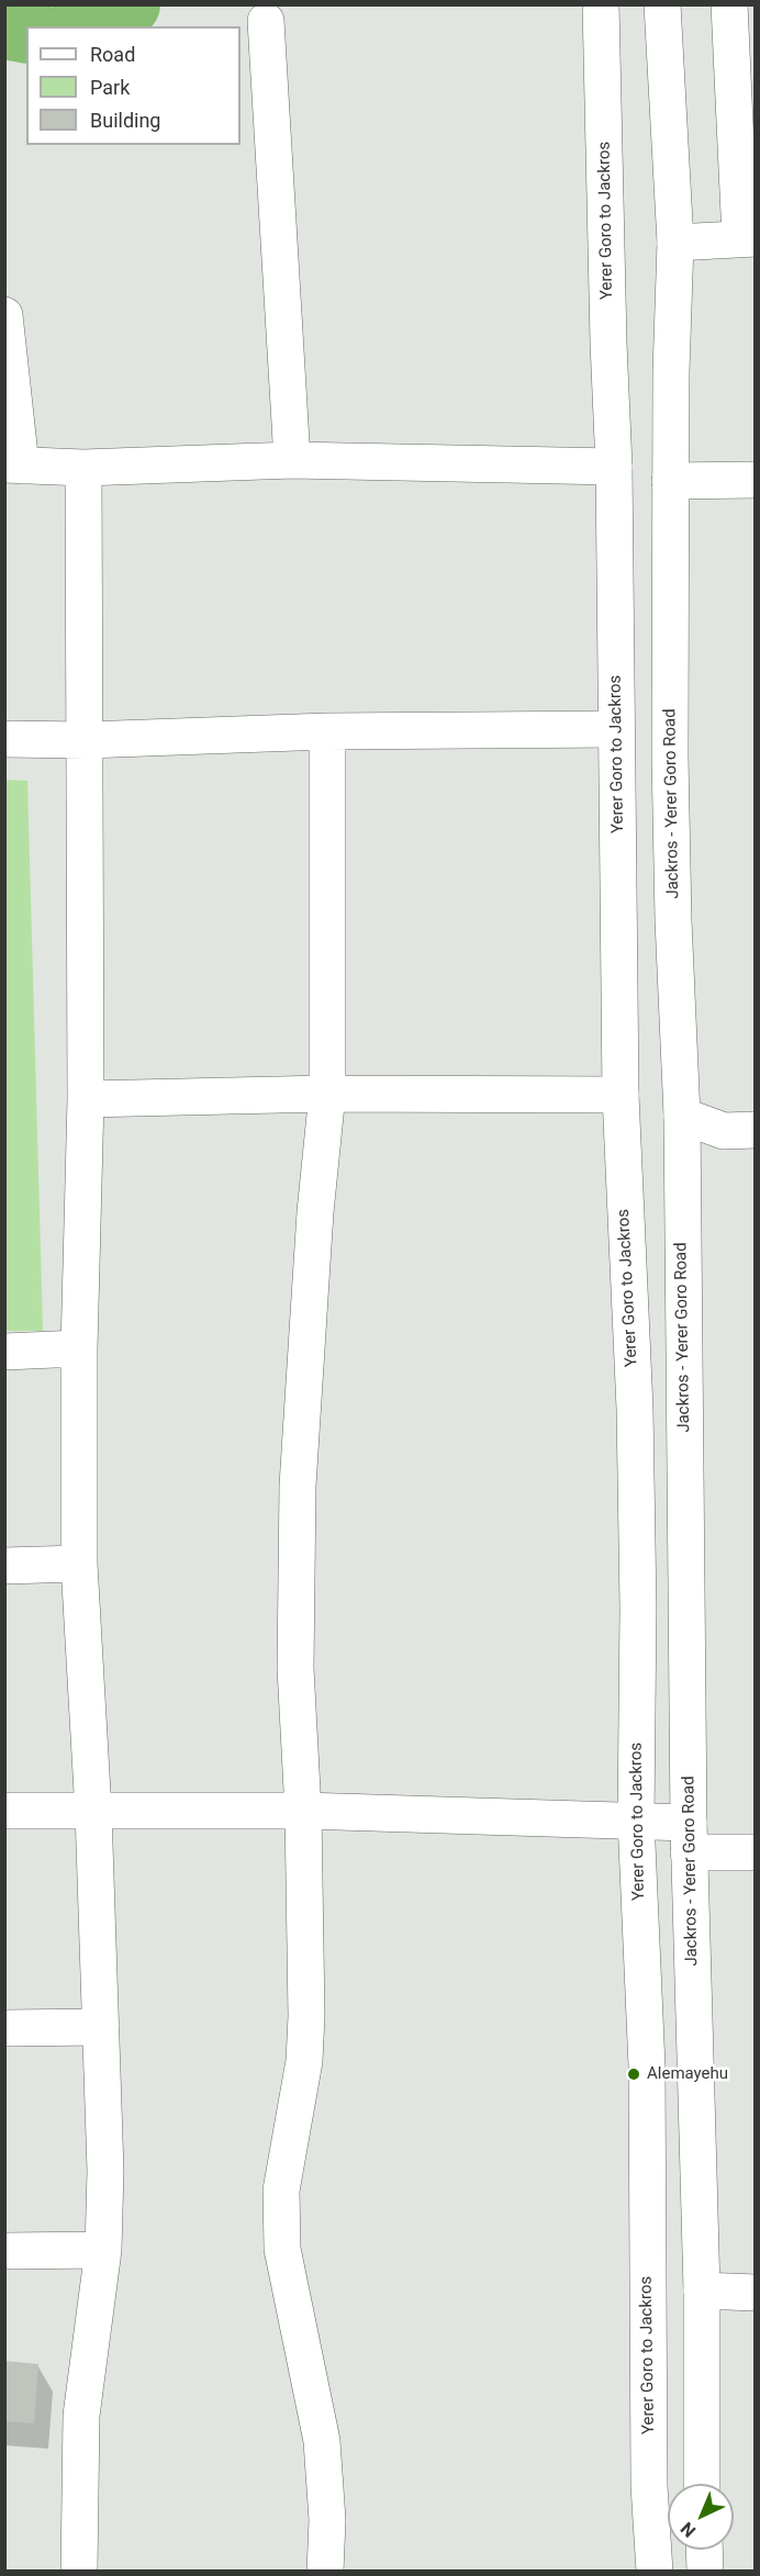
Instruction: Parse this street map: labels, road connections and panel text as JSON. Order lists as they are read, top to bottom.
{
  "streets": {
    "street": ["Yerer Goro to Jackros", "Jackros - Yerer Goro Road"]
  },
  "places": ["Alemayehu"],
  "legend": ["Road", "Park", "Building"],
  "north": "bottom left"
}
